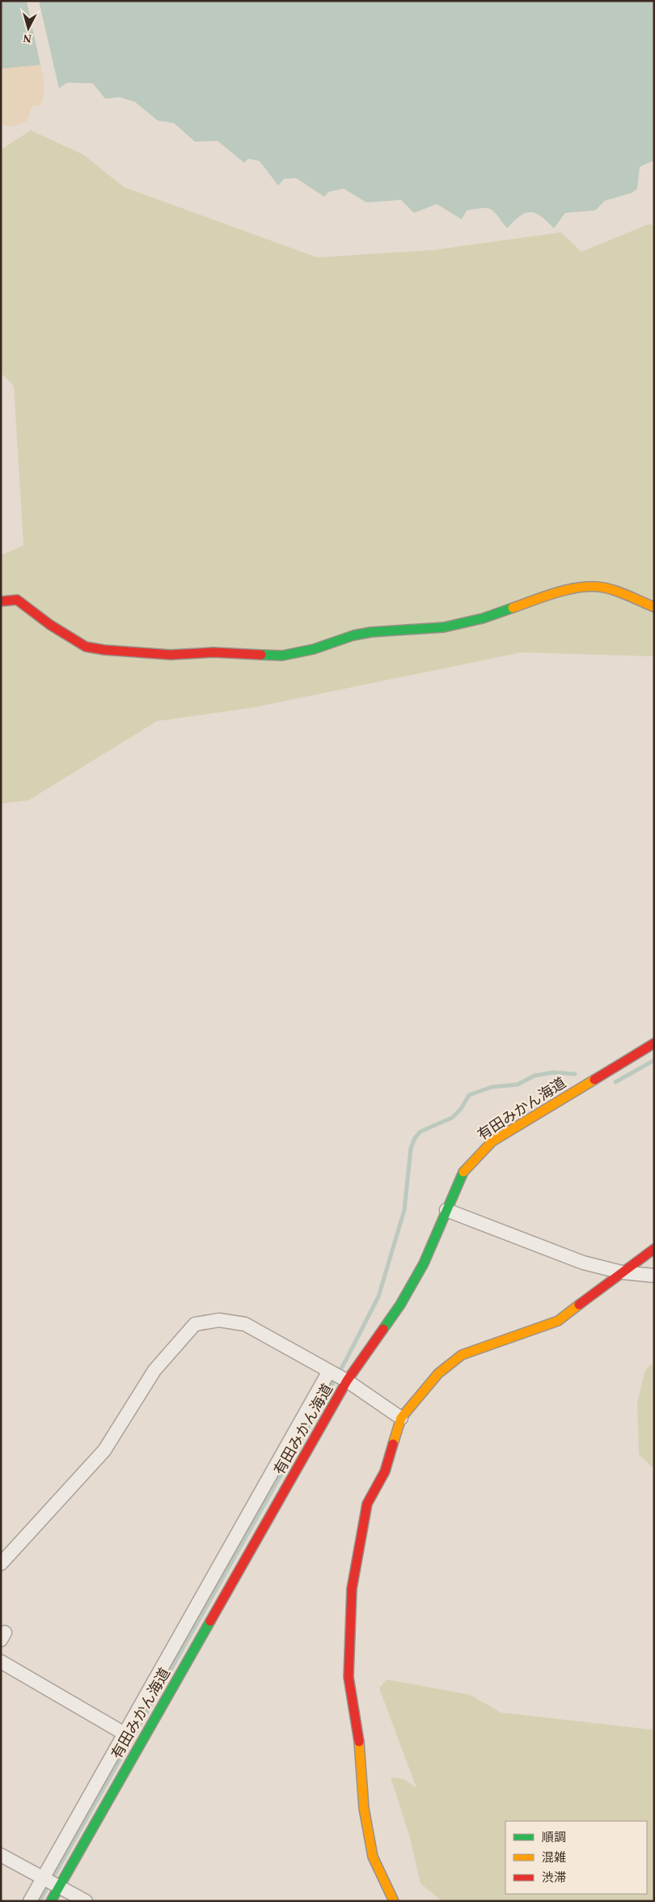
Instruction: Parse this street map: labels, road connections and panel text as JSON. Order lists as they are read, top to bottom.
{
  "streets": {
    "street": ["有田みかん海道"]
  },
  "legend": ["順調", "混雑", "渋滞"],
  "north": "bottom"
}
